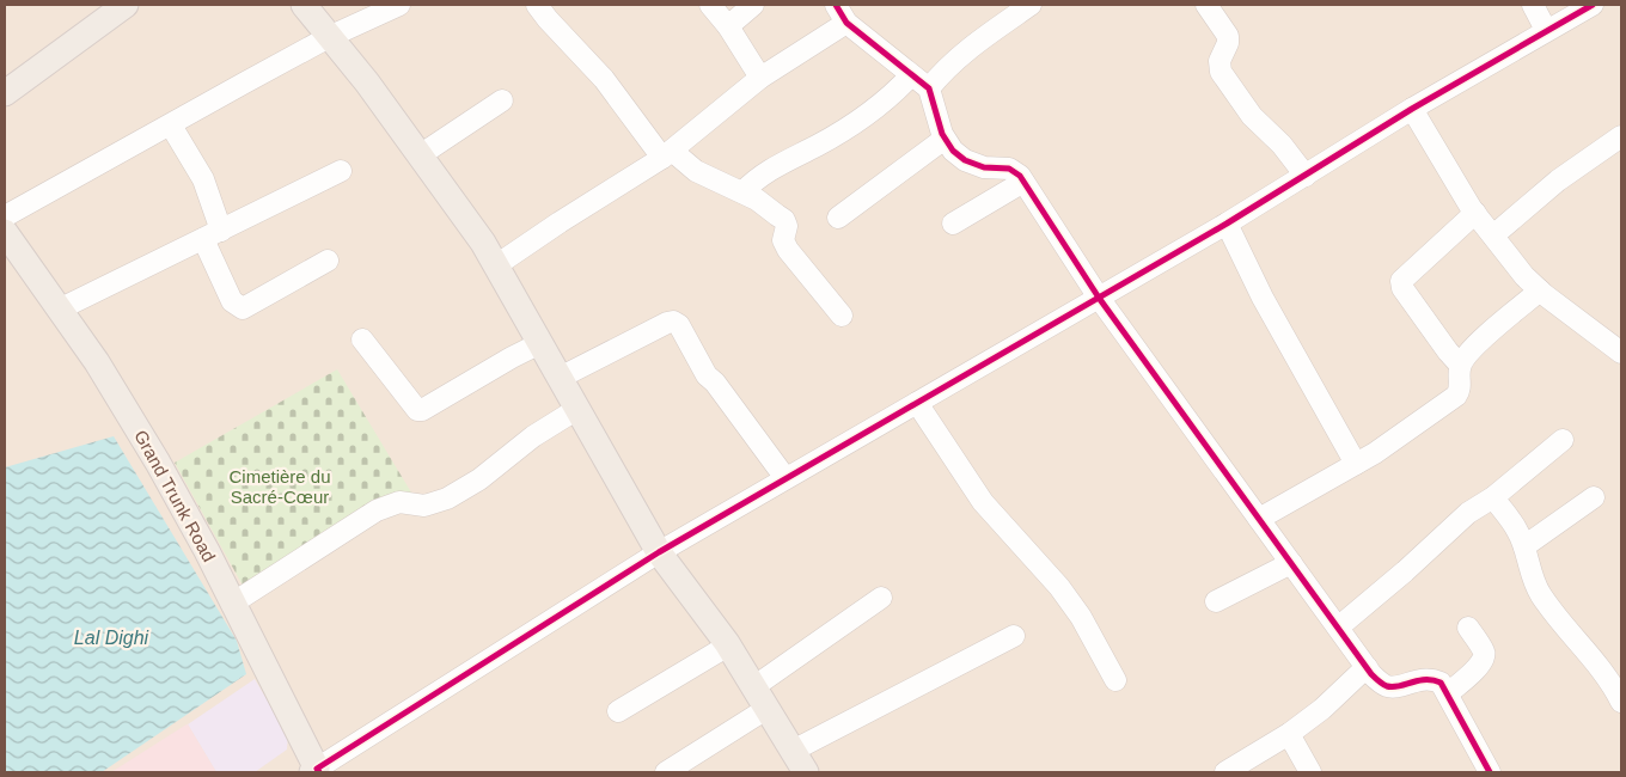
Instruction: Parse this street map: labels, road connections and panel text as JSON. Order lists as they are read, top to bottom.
{
  "streets": {
    "main road": ["Grand Trunk Road"]
  },
  "water": ["Lal Dighi"],
  "parks": ["Cimetière du Sacré-Cœur"]
}
